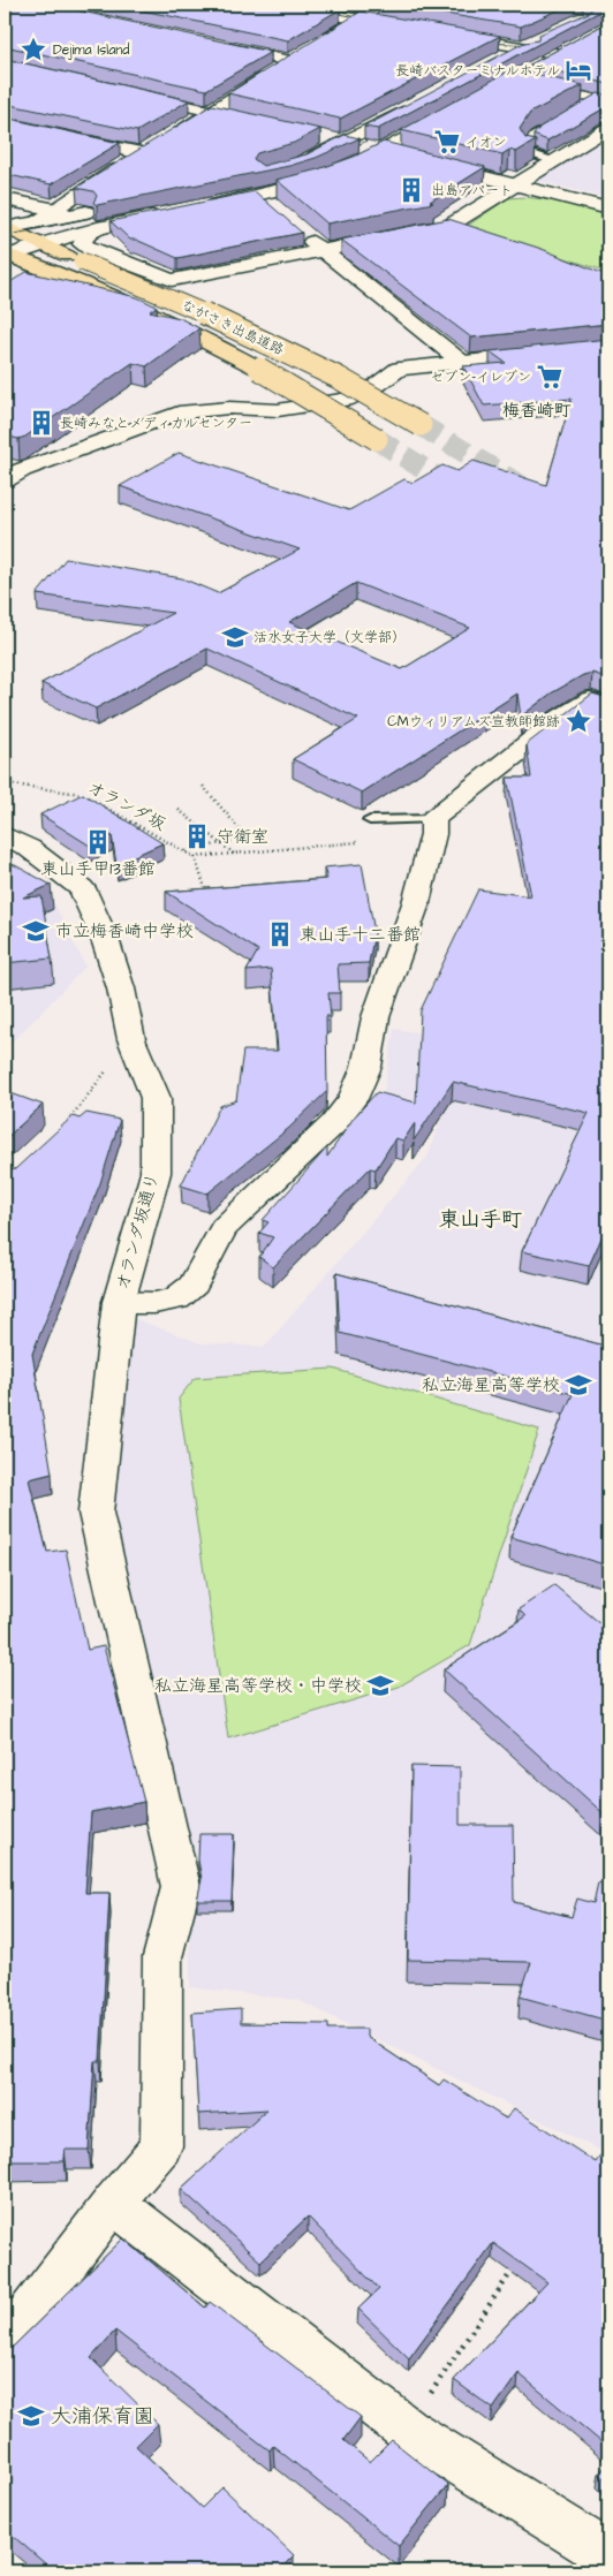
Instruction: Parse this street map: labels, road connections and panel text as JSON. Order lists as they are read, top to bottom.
{
  "streets": {
    "highway": ["ながさき出島道路"],
    "street": ["オランダ坂通り"],
    "path": ["オランダ坂"]
  },
  "districts": ["梅香崎町", "東山手町"],
  "places": {
    "place": ["Dejima Island", "CMウィリアムズ宣教師館跡"],
    "hotel": ["長崎バスターミナルホテル"],
    "supermarket": ["イオン", "セブン-イレブン"],
    "building": [
      "出島アパート",
      "長崎みなとメディカルセンター",
      "守衛室",
      "東山手甲13番館",
      "東山手十二番館"
    ],
    "school or university": [
      "活水女子大学（文学部）",
      "市立梅香崎中学校",
      "私立海星高等学校",
      "私立海星高等学校・中学校",
      "大浦保育園"
    ]
  }
}
